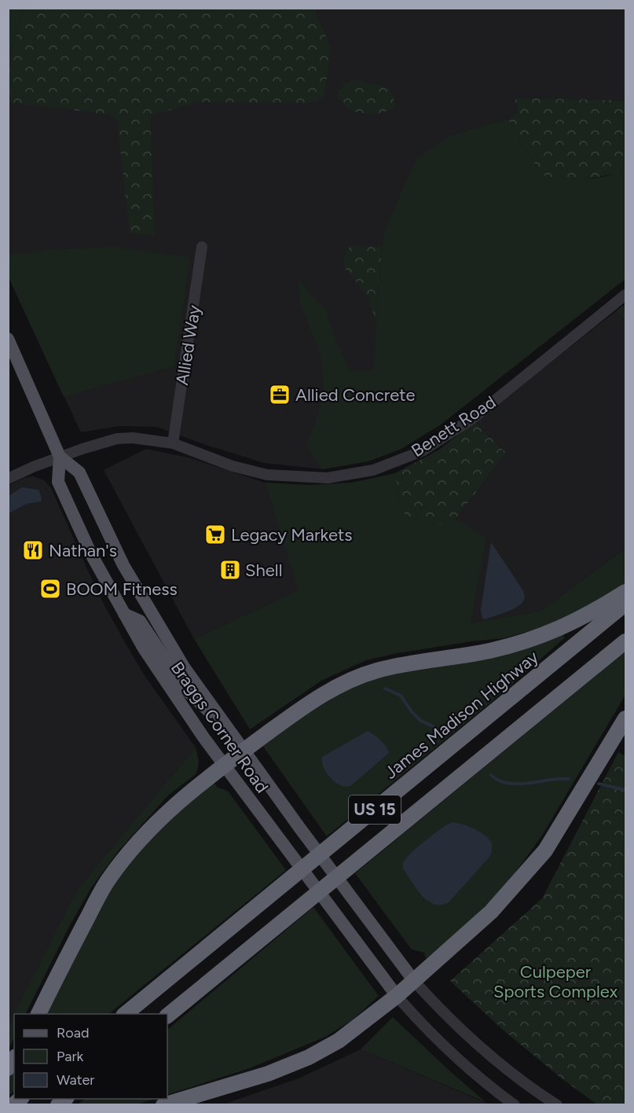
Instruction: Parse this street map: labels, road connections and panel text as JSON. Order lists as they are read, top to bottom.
{
  "streets": {
    "highway": ["James Madison Highway", "US 15"],
    "main road": ["Braggs Corner Road"],
    "street": ["Allied Way", "Benett Road"]
  },
  "crossings": [
    ["Allied Way", "Benett Road"],
    ["Benett Road", "Braggs Corner Road"]
  ],
  "parks": ["Culpeper Sports Complex"],
  "places": {
    "office": ["Allied Concrete"],
    "supermarket": ["Legacy Markets"],
    "restaurant": ["Nathan's"],
    "building": ["Shell"],
    "sports": ["BOOM Fitness"]
  },
  "legend": ["Road", "Park", "Water"]
}
